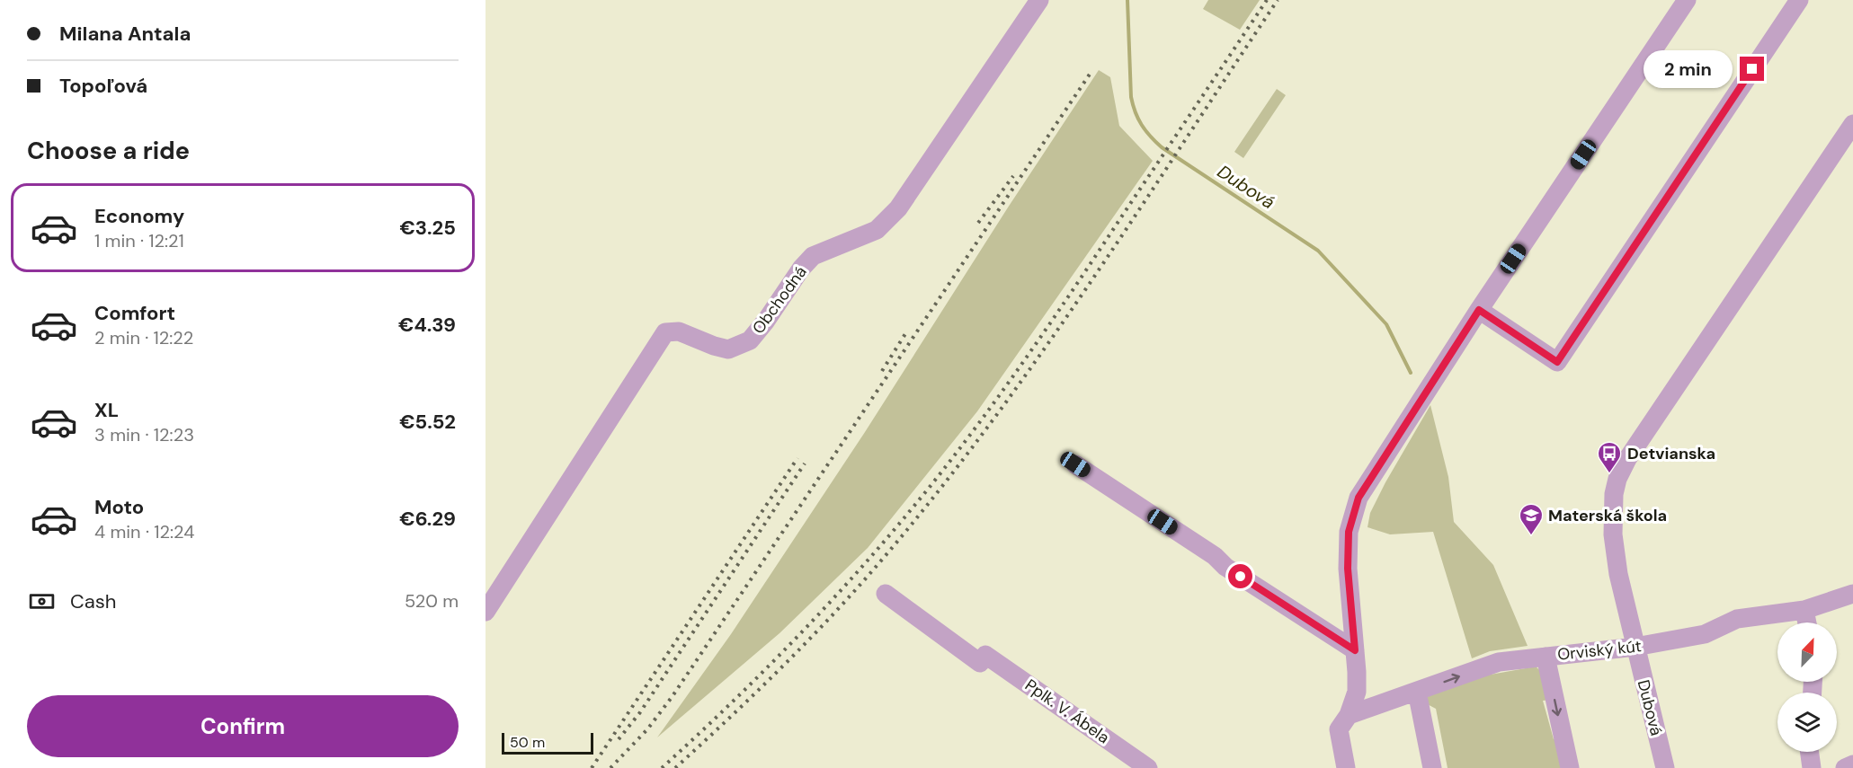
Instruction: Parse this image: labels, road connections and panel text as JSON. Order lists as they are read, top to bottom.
{
  "streets": {
    "street": [
      "Obchodná",
      "Orviský kút",
      "Dubová",
      "Pplk. V. Ábela"
    ]
  },
  "crossings": [
    ["Orviský kút", "Dubová"]
  ],
  "water": ["Dubová"],
  "places": {
    "bus stop": ["Detvianska"],
    "school or university": ["Materská škola"]
  },
  "scale_bar": "50 m",
  "north": "top right",
  "page": {
    "banner": ["Milana Antala", "Topoľová"],
    "bubble": "2 min",
    "heading": "Choose a ride",
    "list": [
      {
        "name": "Economy",
        "note": "1 min · 12:21",
        "value": "€3.25"
      },
      {
        "name": "Comfort",
        "note": "2 min · 12:22",
        "value": "€4.39"
      },
      {
        "name": "XL",
        "note": "3 min · 12:23",
        "value": "€5.52"
      },
      {
        "name": "Moto",
        "note": "4 min · 12:24",
        "value": "€6.29"
      }
    ],
    "pay": ["Cash", "520 m"],
    "buttons": "Confirm",
    "scale": "50 m"
  }
}
